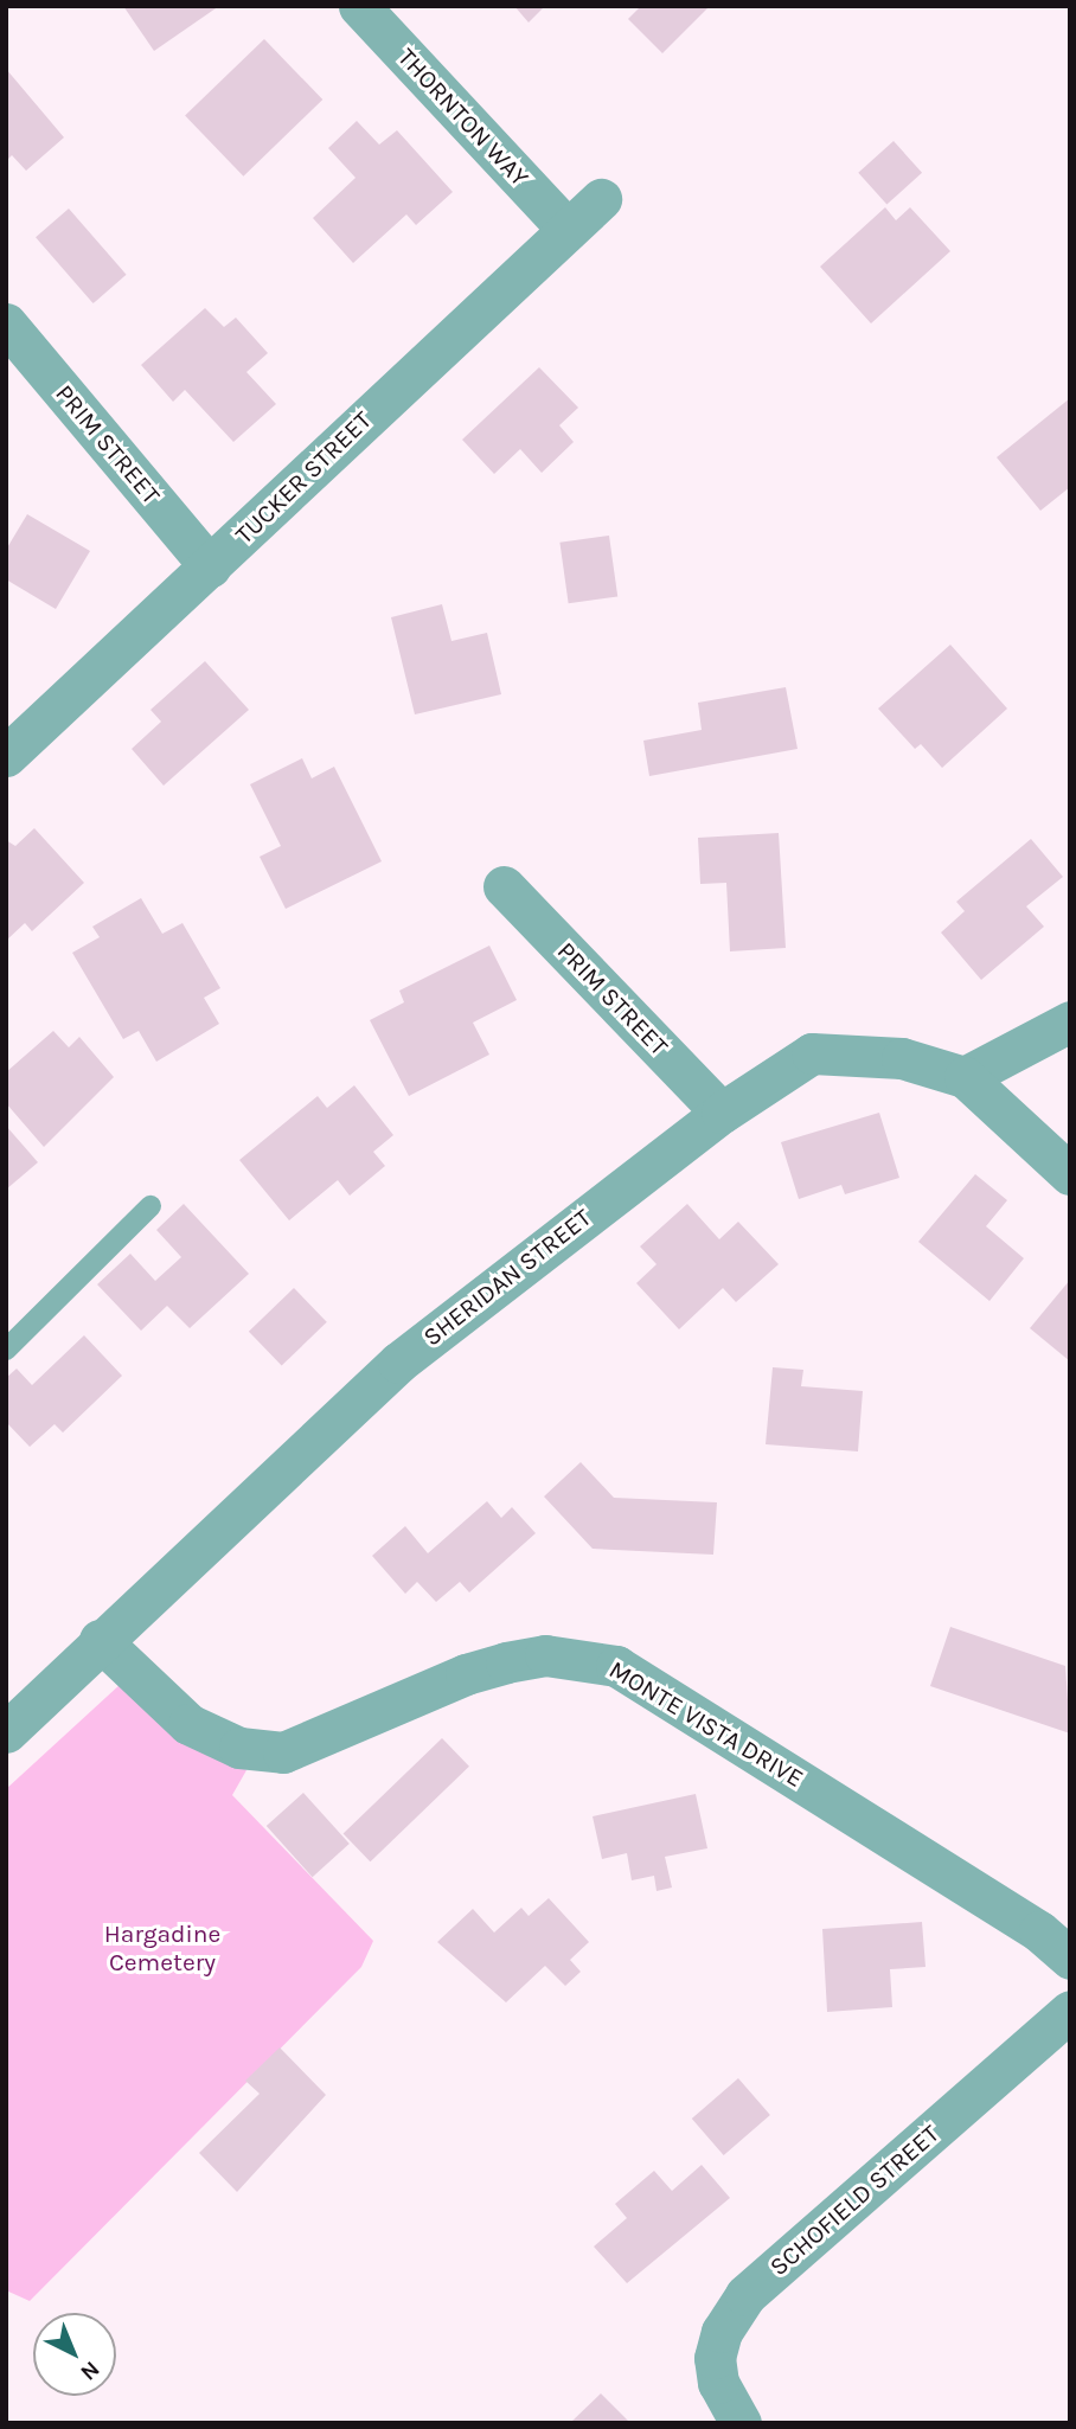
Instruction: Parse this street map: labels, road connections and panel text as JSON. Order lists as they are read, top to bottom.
{
  "streets": {
    "street": [
      "THORNTON WAY",
      "PRIM STREET",
      "TUCKER STREET",
      "SHERIDAN STREET",
      "MONTE VISTA DRIVE",
      "SCHOFIELD STREET"
    ]
  },
  "crossings": [
    ["THORNTON WAY", "TUCKER STREET"],
    ["PRIM STREET", "TUCKER STREET"],
    ["PRIM STREET", "SHERIDAN STREET"],
    ["SHERIDAN STREET", "MONTE VISTA DRIVE"]
  ],
  "parks": ["Hargadine Cemetery"],
  "north": "bottom right"
}
